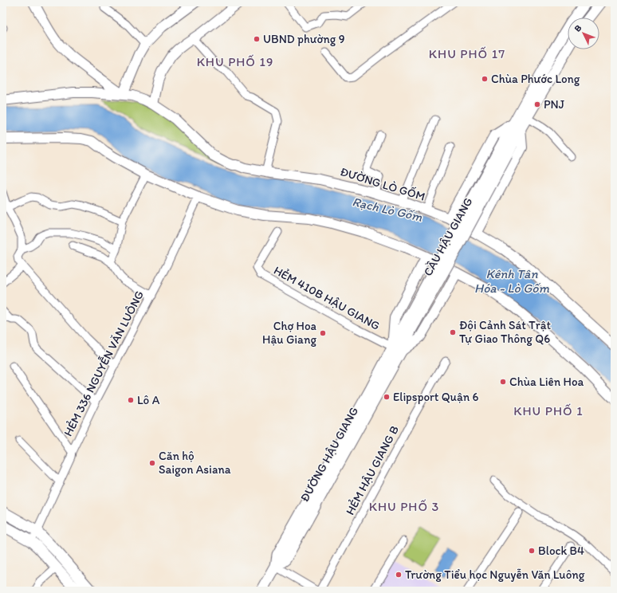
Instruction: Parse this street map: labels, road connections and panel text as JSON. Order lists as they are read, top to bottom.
{
  "streets": {
    "main road": ["CẦU HẬU GIANG", "ĐƯỜNG HẬU GIANG"],
    "street": [
      "ĐƯỜNG LÒ GỐM",
      "HẺM 410B HẬU GIANG",
      "HẺM 336 NGUYỄN VĂN LUÔNG",
      "HẺM HẬU GIANG B"
    ]
  },
  "crossings": [
    ["CẦU HẬU GIANG", "ĐƯỜNG HẬU GIANG"],
    ["HẺM 410B HẬU GIANG", "ĐƯỜNG HẬU GIANG"]
  ],
  "districts": [
    "KHU PHỐ 17",
    "KHU PHỐ 19",
    "KHU PHỐ 1",
    "KHU PHỐ 3"
  ],
  "water": ["Rạch Lò Gốm", "Kênh Tân Hóa - Lò Gốm"],
  "places": [
    "UBND phường 9",
    "Chùa Phước Long",
    "PNJ",
    "Đội Cảnh Sát Trật Tự Giao Thông Q6",
    "Chợ Hoa Hậu Giang",
    "Chùa Liên Hoa",
    "Elipsport Quận 6",
    "Lô A",
    "Căn hộ Saigon Asiana",
    "Block B4",
    "Trường Tiểu học Nguyễn Văn Luông"
  ],
  "north": "top left"
}
